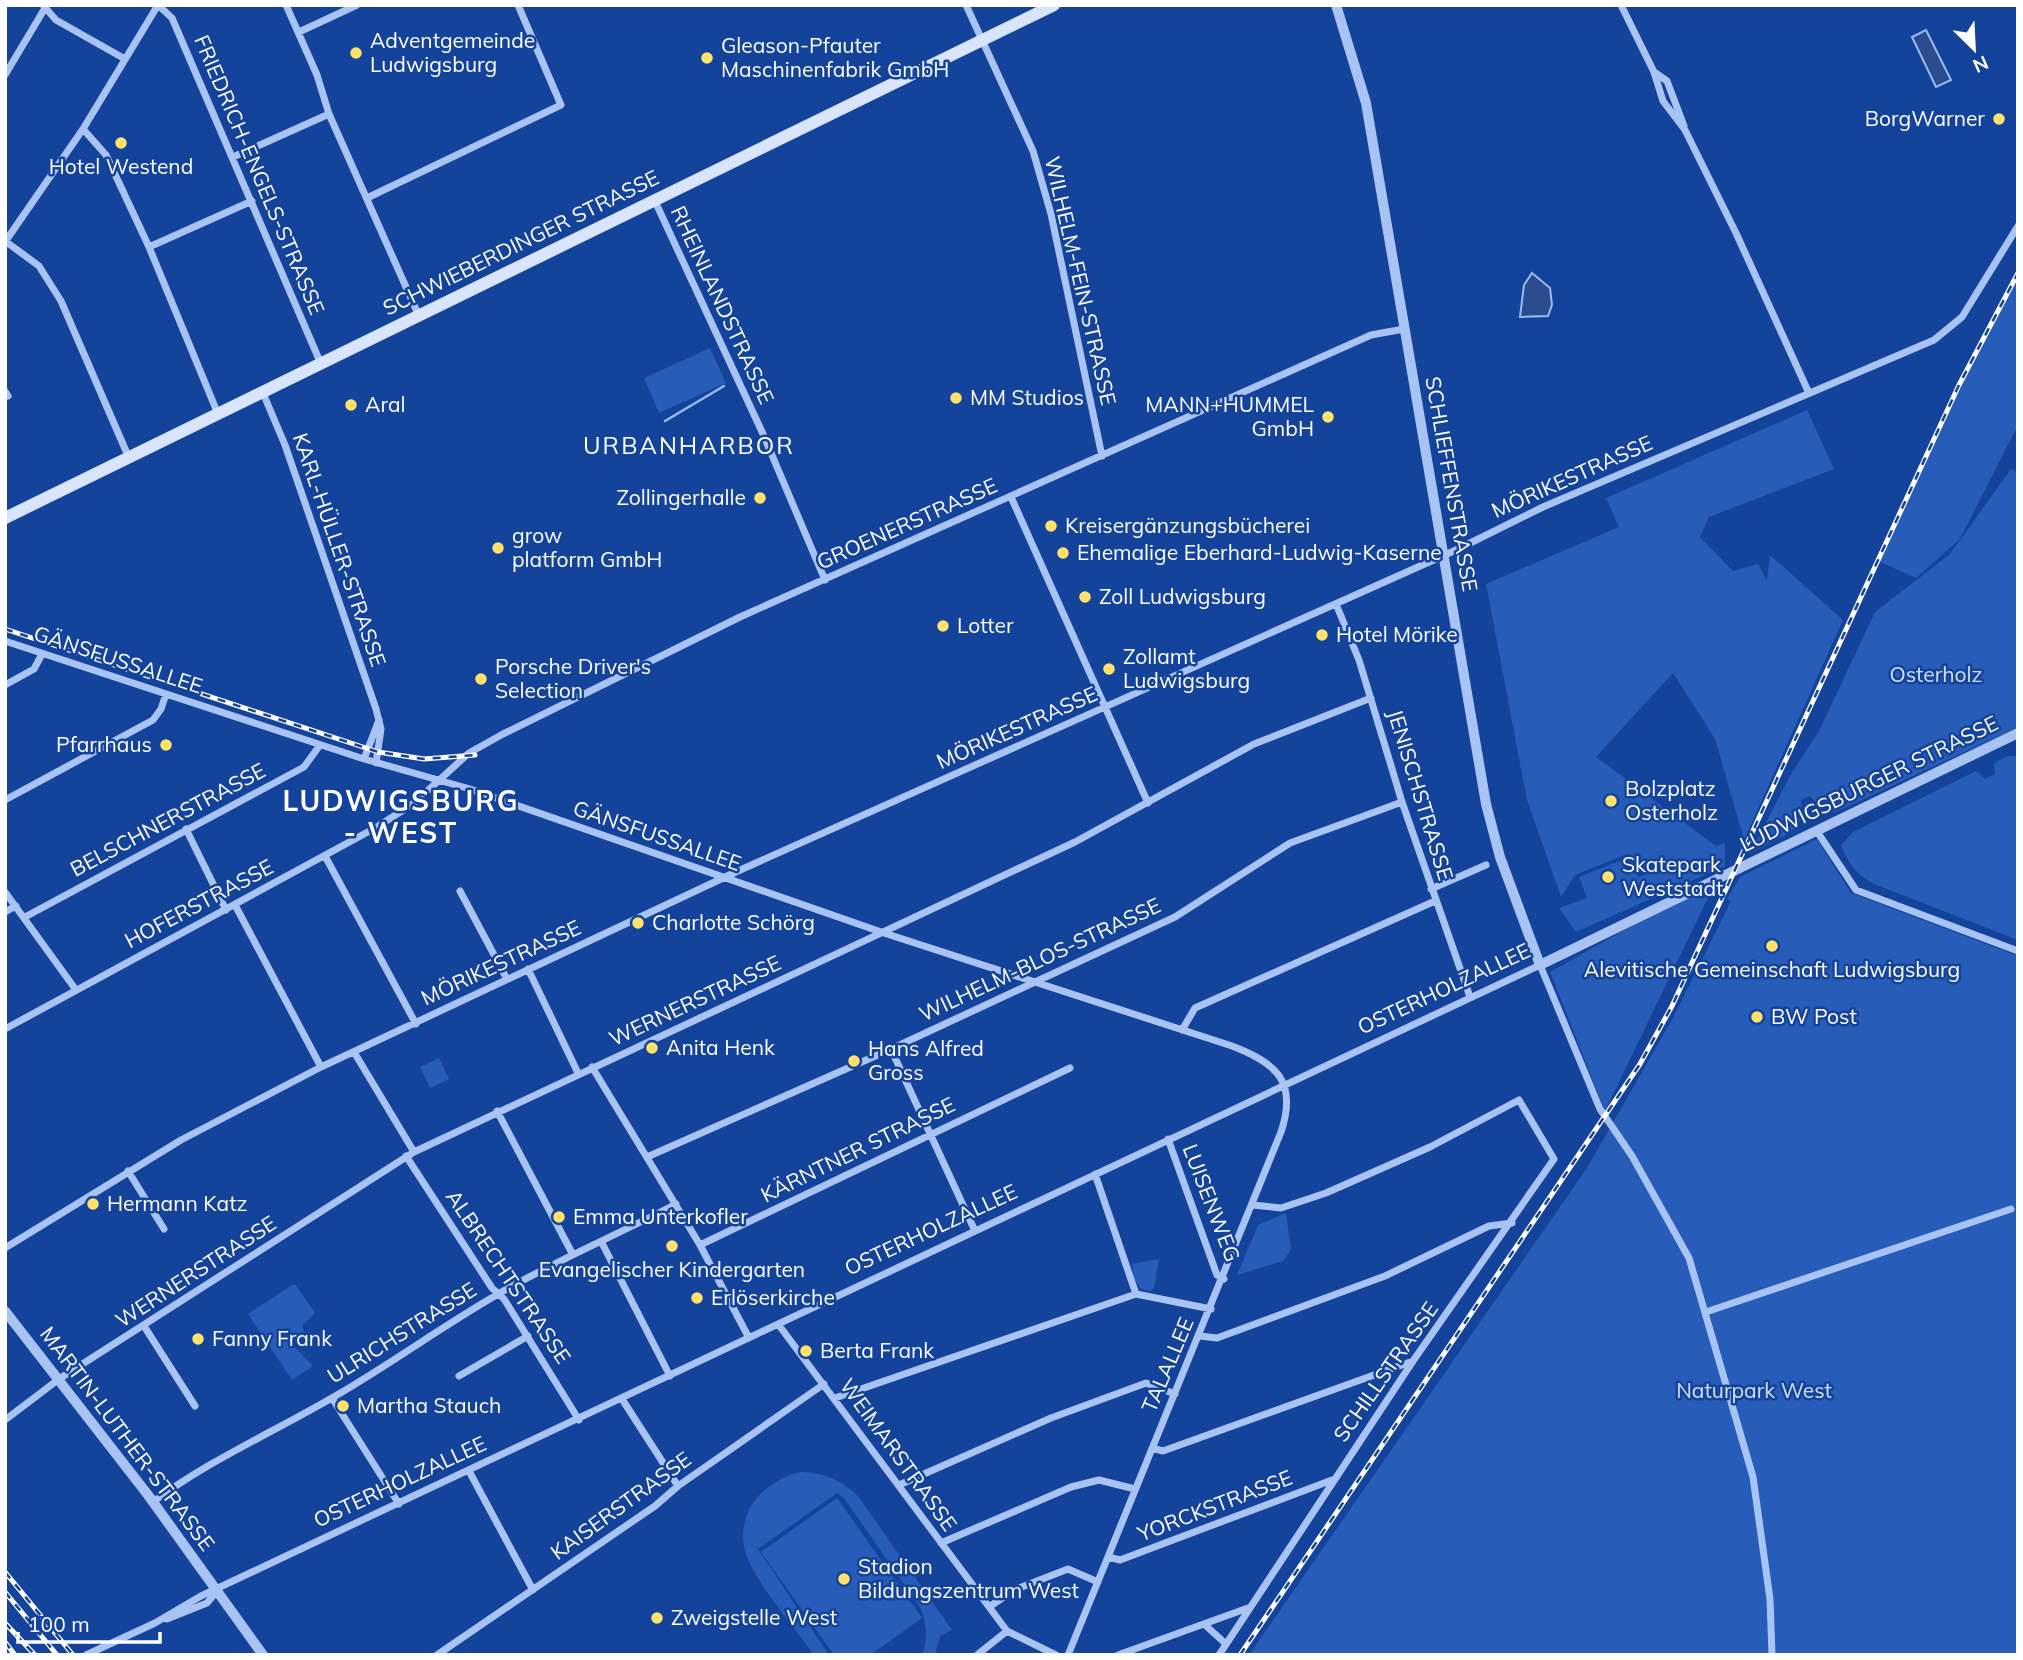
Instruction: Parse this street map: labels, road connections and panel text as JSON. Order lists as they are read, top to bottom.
{
  "streets": {
    "main road": ["SCHWIEBERDINGER STRASSE"],
    "street": [
      "FRIEDRICH-ENGELS-STRASSE",
      "WILHELM-FEIN-STRASSE",
      "RHEINLANDSTRASSE",
      "MÖRIKESTRASSE",
      "SCHLIEFFENSTRASSE",
      "GROENERSTRASSE",
      "KARL-HÜLLER-STRASSE",
      "GÄNSFUSSALLEE",
      "LUDWIGSBURGER STRASSE",
      "JENISCHSTRASSE",
      "BELSCHNERSTRASSE",
      "HOFERSTRASSE",
      "WILHELM-BLOS-STRASSE",
      "OSTERHOLZALLEE",
      "WERNERSTRASSE",
      "KÄRNTNER STRASSE",
      "LUISENWEG",
      "ALBRECHTSTRASSE",
      "ULRICHSTRASSE",
      "TALALLEE",
      "SCHILLSTRASSE",
      "MARTIN-LUTHER-STRASSE",
      "WEIMARSTRASSE",
      "KAISERSTRASSE",
      "YORCKSTRASSE"
    ]
  },
  "crossings": [
    ["FRIEDRICH-ENGELS-STRASSE", "SCHWIEBERDINGER STRASSE"],
    ["SCHWIEBERDINGER STRASSE", "WILHELM-FEIN-STRASSE"],
    ["SCHWIEBERDINGER STRASSE", "RHEINLANDSTRASSE"],
    ["SCHWIEBERDINGER STRASSE", "KARL-HÜLLER-STRASSE"],
    ["WILHELM-FEIN-STRASSE", "GROENERSTRASSE"],
    ["RHEINLANDSTRASSE", "GROENERSTRASSE"],
    ["MÖRIKESTRASSE", "SCHLIEFFENSTRASSE"],
    ["MÖRIKESTRASSE", "GÄNSFUSSALLEE"],
    ["MÖRIKESTRASSE", "JENISCHSTRASSE"],
    ["MÖRIKESTRASSE", "ALBRECHTSTRASSE"],
    ["SCHLIEFFENSTRASSE", "GROENERSTRASSE"],
    ["SCHLIEFFENSTRASSE", "OSTERHOLZALLEE"],
    ["GROENERSTRASSE", "GÄNSFUSSALLEE"],
    ["GROENERSTRASSE", "HOFERSTRASSE"],
    ["KARL-HÜLLER-STRASSE", "GÄNSFUSSALLEE"],
    ["GÄNSFUSSALLEE", "BELSCHNERSTRASSE"],
    ["GÄNSFUSSALLEE", "HOFERSTRASSE"],
    ["GÄNSFUSSALLEE", "WILHELM-BLOS-STRASSE"],
    ["GÄNSFUSSALLEE", "OSTERHOLZALLEE"],
    ["GÄNSFUSSALLEE", "WERNERSTRASSE"],
    ["GÄNSFUSSALLEE", "TALALLEE"],
    ["LUDWIGSBURGER STRASSE", "OSTERHOLZALLEE"],
    ["JENISCHSTRASSE", "WILHELM-BLOS-STRASSE"],
    ["JENISCHSTRASSE", "OSTERHOLZALLEE"],
    ["JENISCHSTRASSE", "WERNERSTRASSE"],
    ["OSTERHOLZALLEE", "LUISENWEG"],
    ["OSTERHOLZALLEE", "ALBRECHTSTRASSE"],
    ["OSTERHOLZALLEE", "TALALLEE"],
    ["OSTERHOLZALLEE", "MARTIN-LUTHER-STRASSE"],
    ["OSTERHOLZALLEE", "WEIMARSTRASSE"],
    ["WERNERSTRASSE", "ALBRECHTSTRASSE"],
    ["WERNERSTRASSE", "MARTIN-LUTHER-STRASSE"],
    ["LUISENWEG", "TALALLEE"],
    ["ALBRECHTSTRASSE", "ULRICHSTRASSE"],
    ["ULRICHSTRASSE", "MARTIN-LUTHER-STRASSE"],
    ["TALALLEE", "SCHILLSTRASSE"],
    ["TALALLEE", "YORCKSTRASSE"],
    ["SCHILLSTRASSE", "YORCKSTRASSE"],
    ["WEIMARSTRASSE", "KAISERSTRASSE"]
  ],
  "districts": ["URBANHARBOR", "LUDWIGSBURG - WEST"],
  "parks": ["Osterholz", "Naturpark West"],
  "places": [
    "Adventgemeinde Ludwigsburg",
    "Gleason-Pfauter Maschinenfabrik GmbH",
    "BorgWarner",
    "Hotel Westend",
    "MM Studios",
    "Aral",
    "MANN+HUMMEL GmbH",
    "Zollingerhalle",
    "Kreisergänzungsbücherei",
    "grow platform GmbH",
    "Ehemalige Eberhard-Ludwig-Kaserne",
    "Zoll Ludwigsburg",
    "Lotter",
    "Hotel Mörike",
    "Zollamt Ludwigsburg",
    "Porsche Driver's Selection",
    "Pfarrhaus",
    "Bolzplatz Osterholz",
    "Skatepark Weststadt",
    "Charlotte Schörg",
    "Alevitische Gemeinschaft Ludwigsburg",
    "BW Post",
    "Anita Henk",
    "Hans Alfred Gross",
    "Hermann Katz",
    "Emma Unterkofler",
    "Evangelischer Kindergarten",
    "Erlöserkirche",
    "Fanny Frank",
    "Berta Frank",
    "Martha Stauch",
    "Stadion Bildungszentrum West",
    "Zweigstelle West"
  ],
  "scale_bar": "100 m",
  "north": "bottom right"
}
